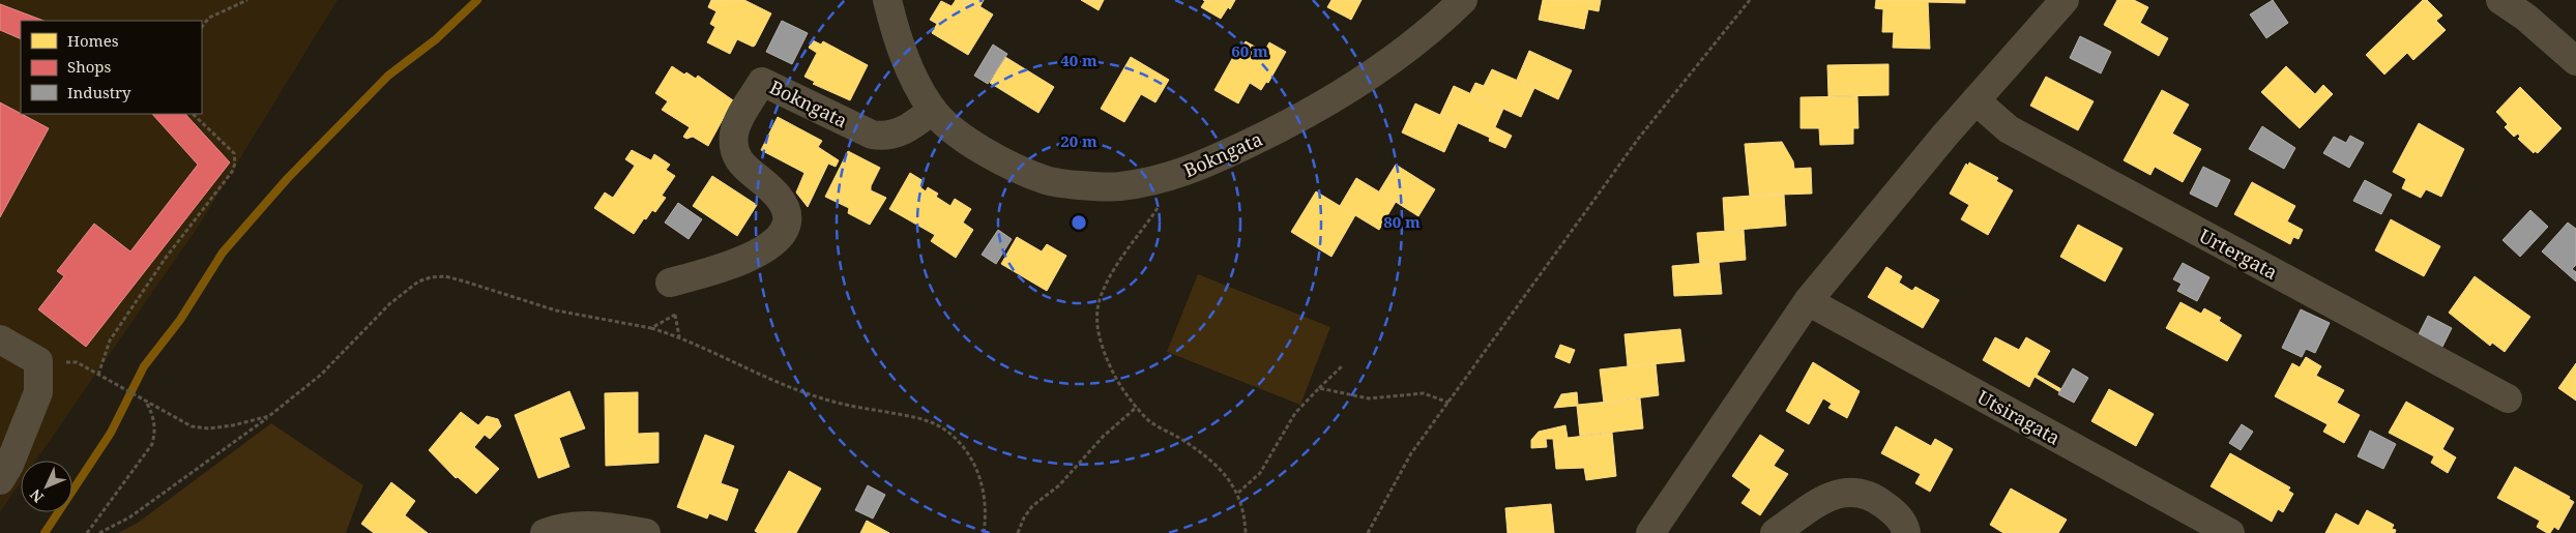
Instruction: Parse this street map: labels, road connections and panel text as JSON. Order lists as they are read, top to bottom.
{
  "streets": {
    "street": ["Bokngata", "Urtergata", "Utsiragata"]
  },
  "legend": ["Homes", "Shops", "Industry"],
  "north": "bottom left",
  "rings": [
    "60 m",
    "40 m",
    "20 m",
    "80 m"
  ]
}
